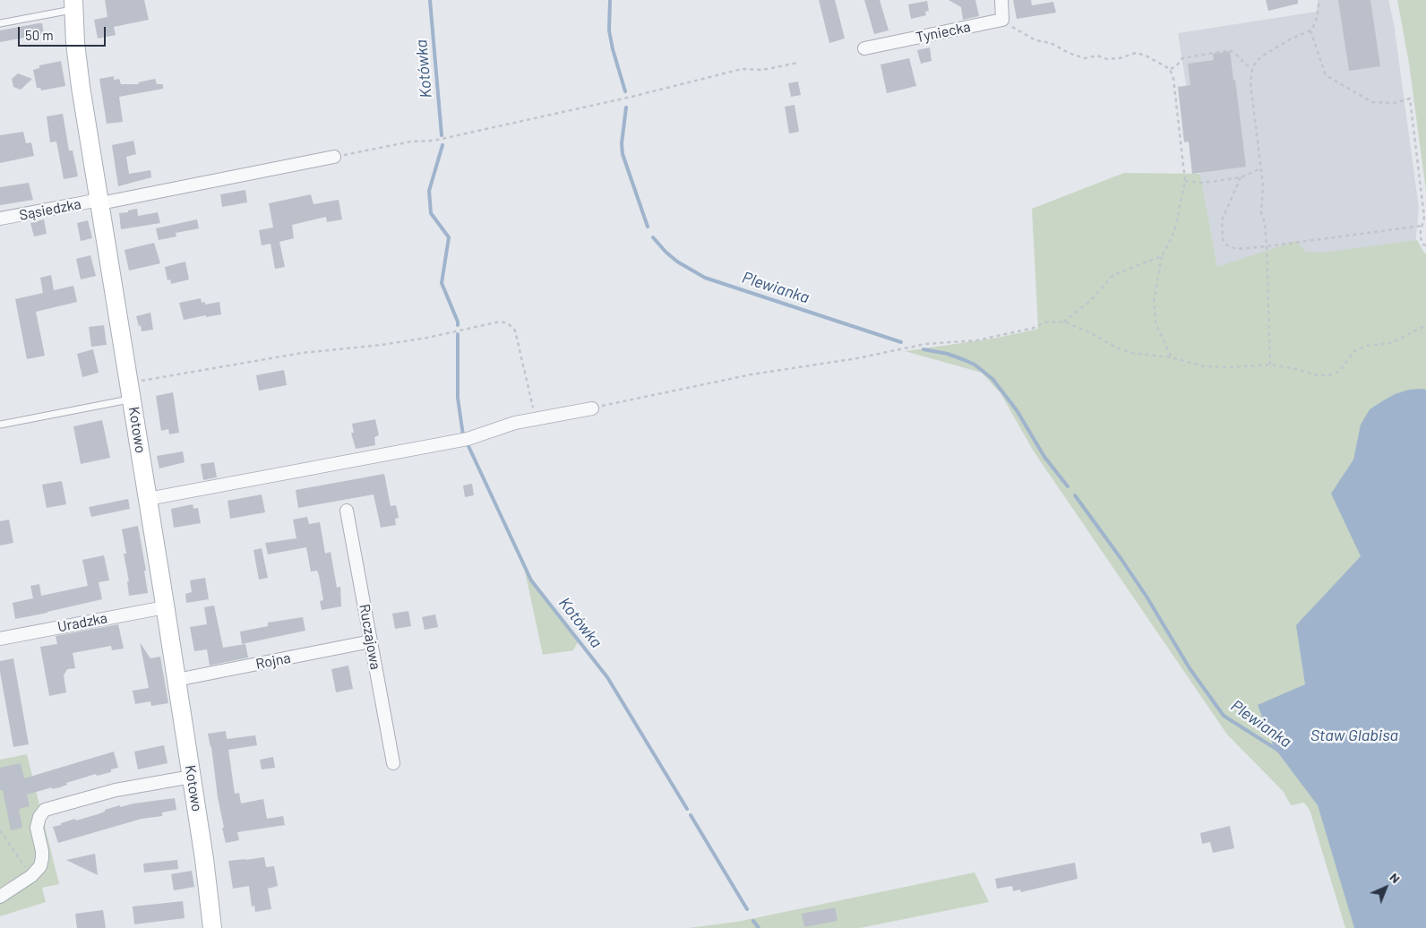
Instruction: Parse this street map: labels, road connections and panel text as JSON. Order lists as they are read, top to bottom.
{
  "streets": {
    "street": [
      "Tyniecka",
      "Sąsiedzka",
      "Kotowo",
      "Uradzka",
      "Ruczajowa",
      "Rojna"
    ]
  },
  "crossings": [
    ["Sąsiedzka", "Kotowo"],
    ["Kotowo", "Uradzka"],
    ["Kotowo", "Rojna"],
    ["Ruczajowa", "Rojna"]
  ],
  "water": ["Kotówka", "Plewianka", "Staw Glabisa"],
  "scale_bar": "50 m",
  "north": "top right"
}
